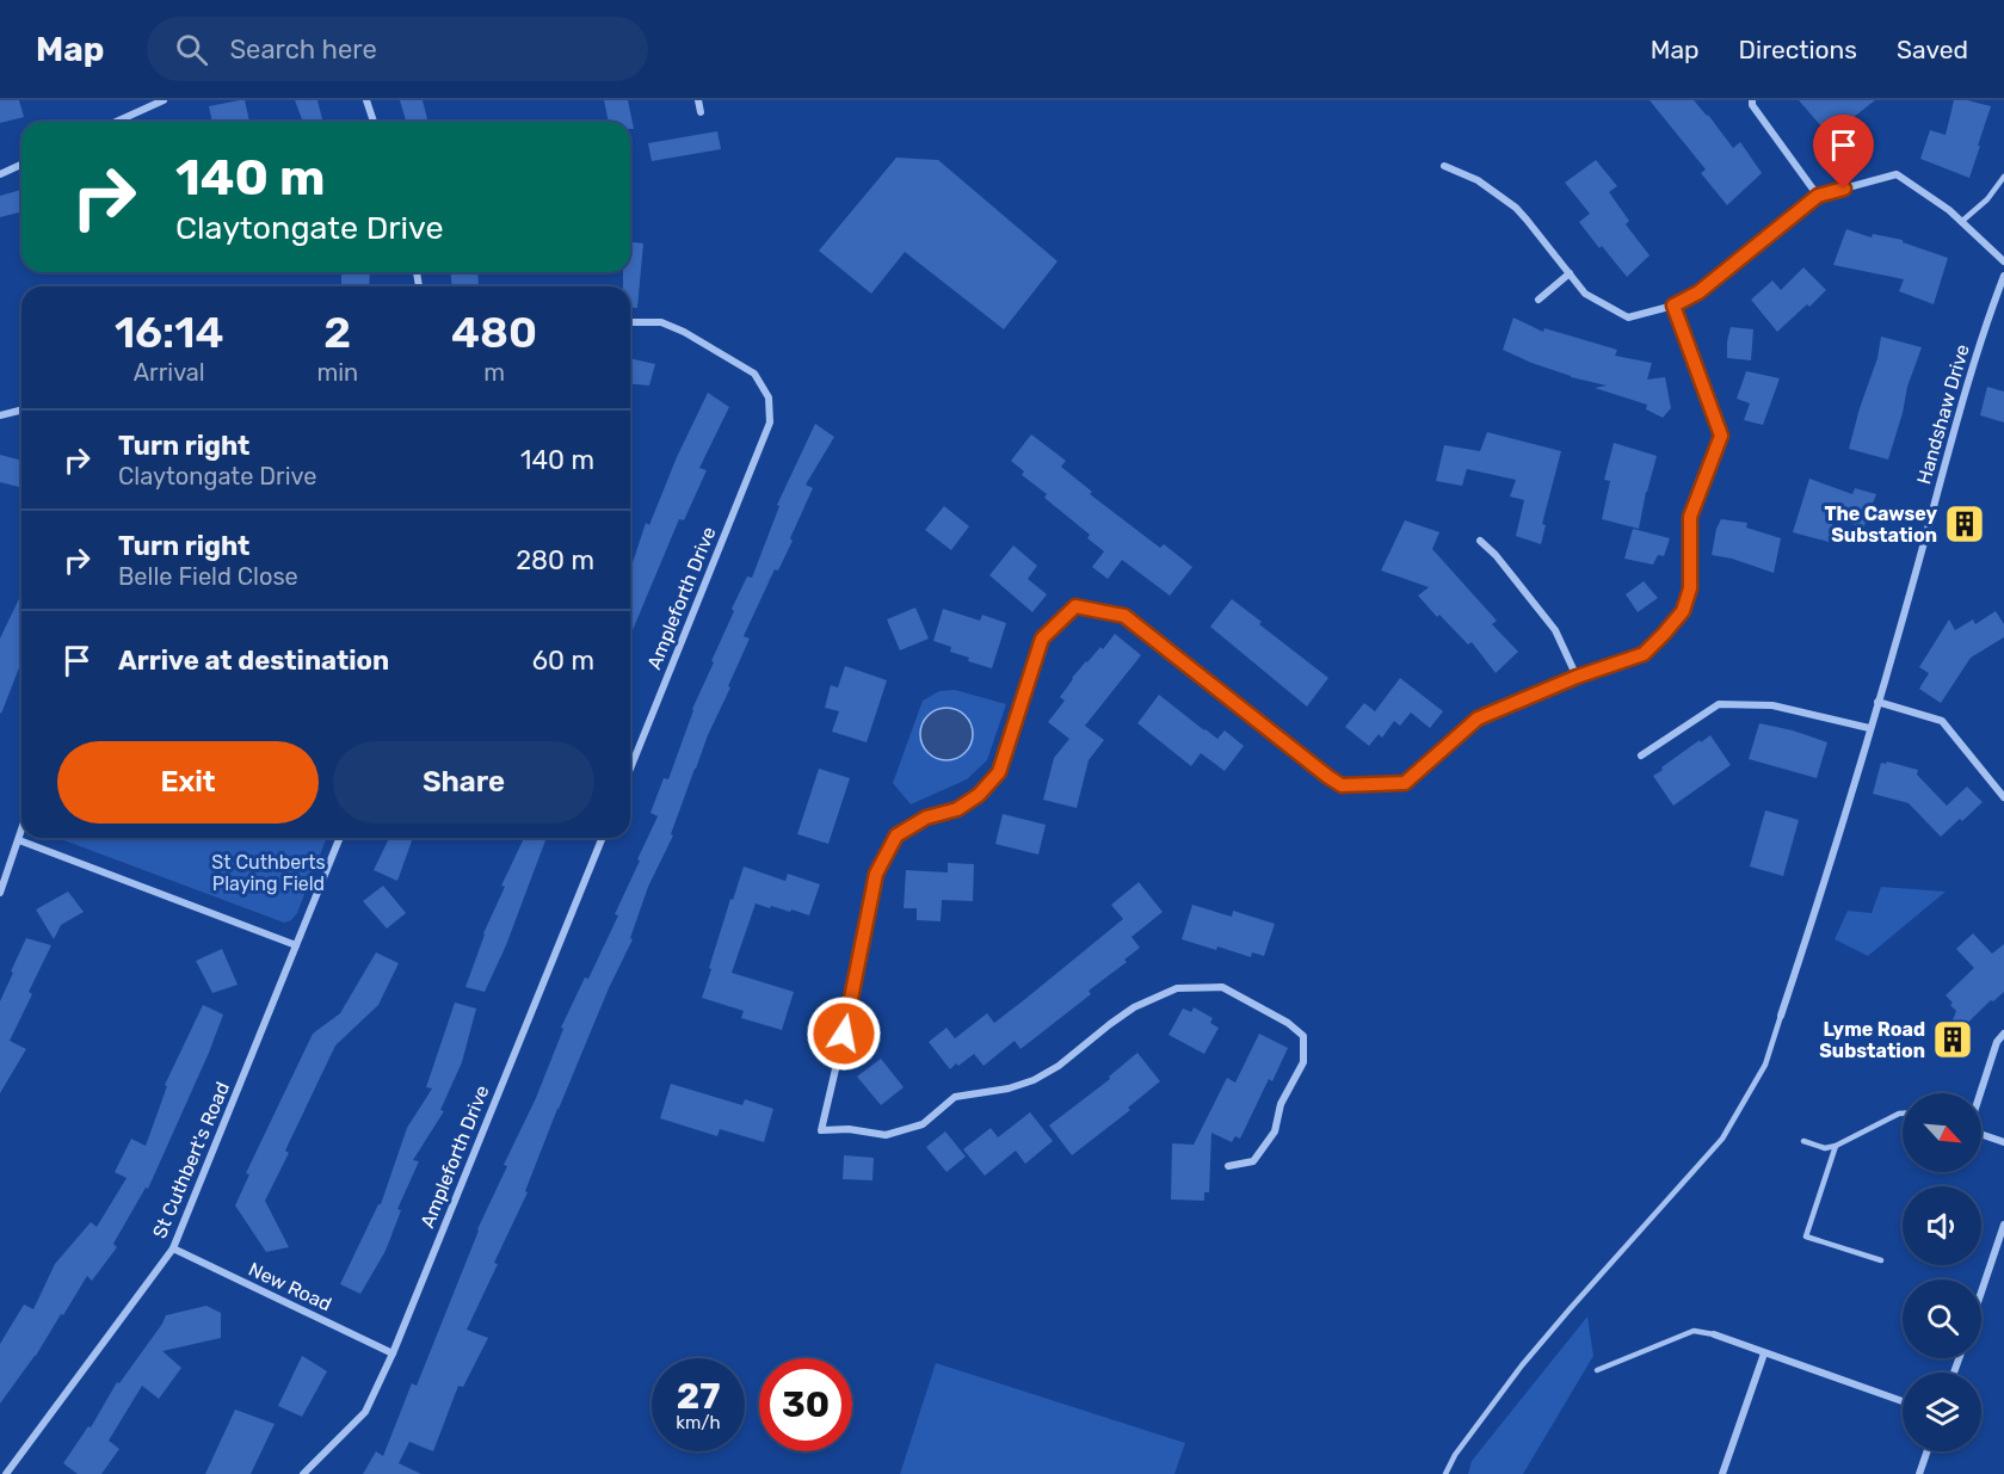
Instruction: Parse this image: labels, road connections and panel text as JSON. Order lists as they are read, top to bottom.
{
  "streets": {
    "street": [
      "Handshaw Drive",
      "Ampleforth Drive",
      "St Cuthbert's Road",
      "New Road"
    ]
  },
  "crossings": [
    ["Ampleforth Drive", "New Road"],
    ["St Cuthbert's Road", "New Road"]
  ],
  "parks": ["St Cuthberts Playing Field"],
  "places": {
    "building": ["The Cawsey Substation", "Lyme Road Substation"]
  },
  "north": "bottom right",
  "page": {
    "header": "Map",
    "search": "Search here",
    "nav": ["Map", "Directions", "Saved"],
    "turn": ["140 m", "Claytongate Drive"],
    "eta": [
      "16:14",
      "Arrival",
      "2",
      "min",
      "480",
      "m"
    ],
    "list": [
      {
        "name": "Turn right",
        "note": "Claytongate Drive",
        "value": "140 m"
      },
      {
        "name": "Turn right",
        "note": "Belle Field Close",
        "value": "280 m"
      },
      {
        "name": "Arrive at destination",
        "value": "60 m"
      }
    ],
    "buttons": ["Exit", "Share"],
    "speed": "27 km/h",
    "limit": "30"
  }
}
